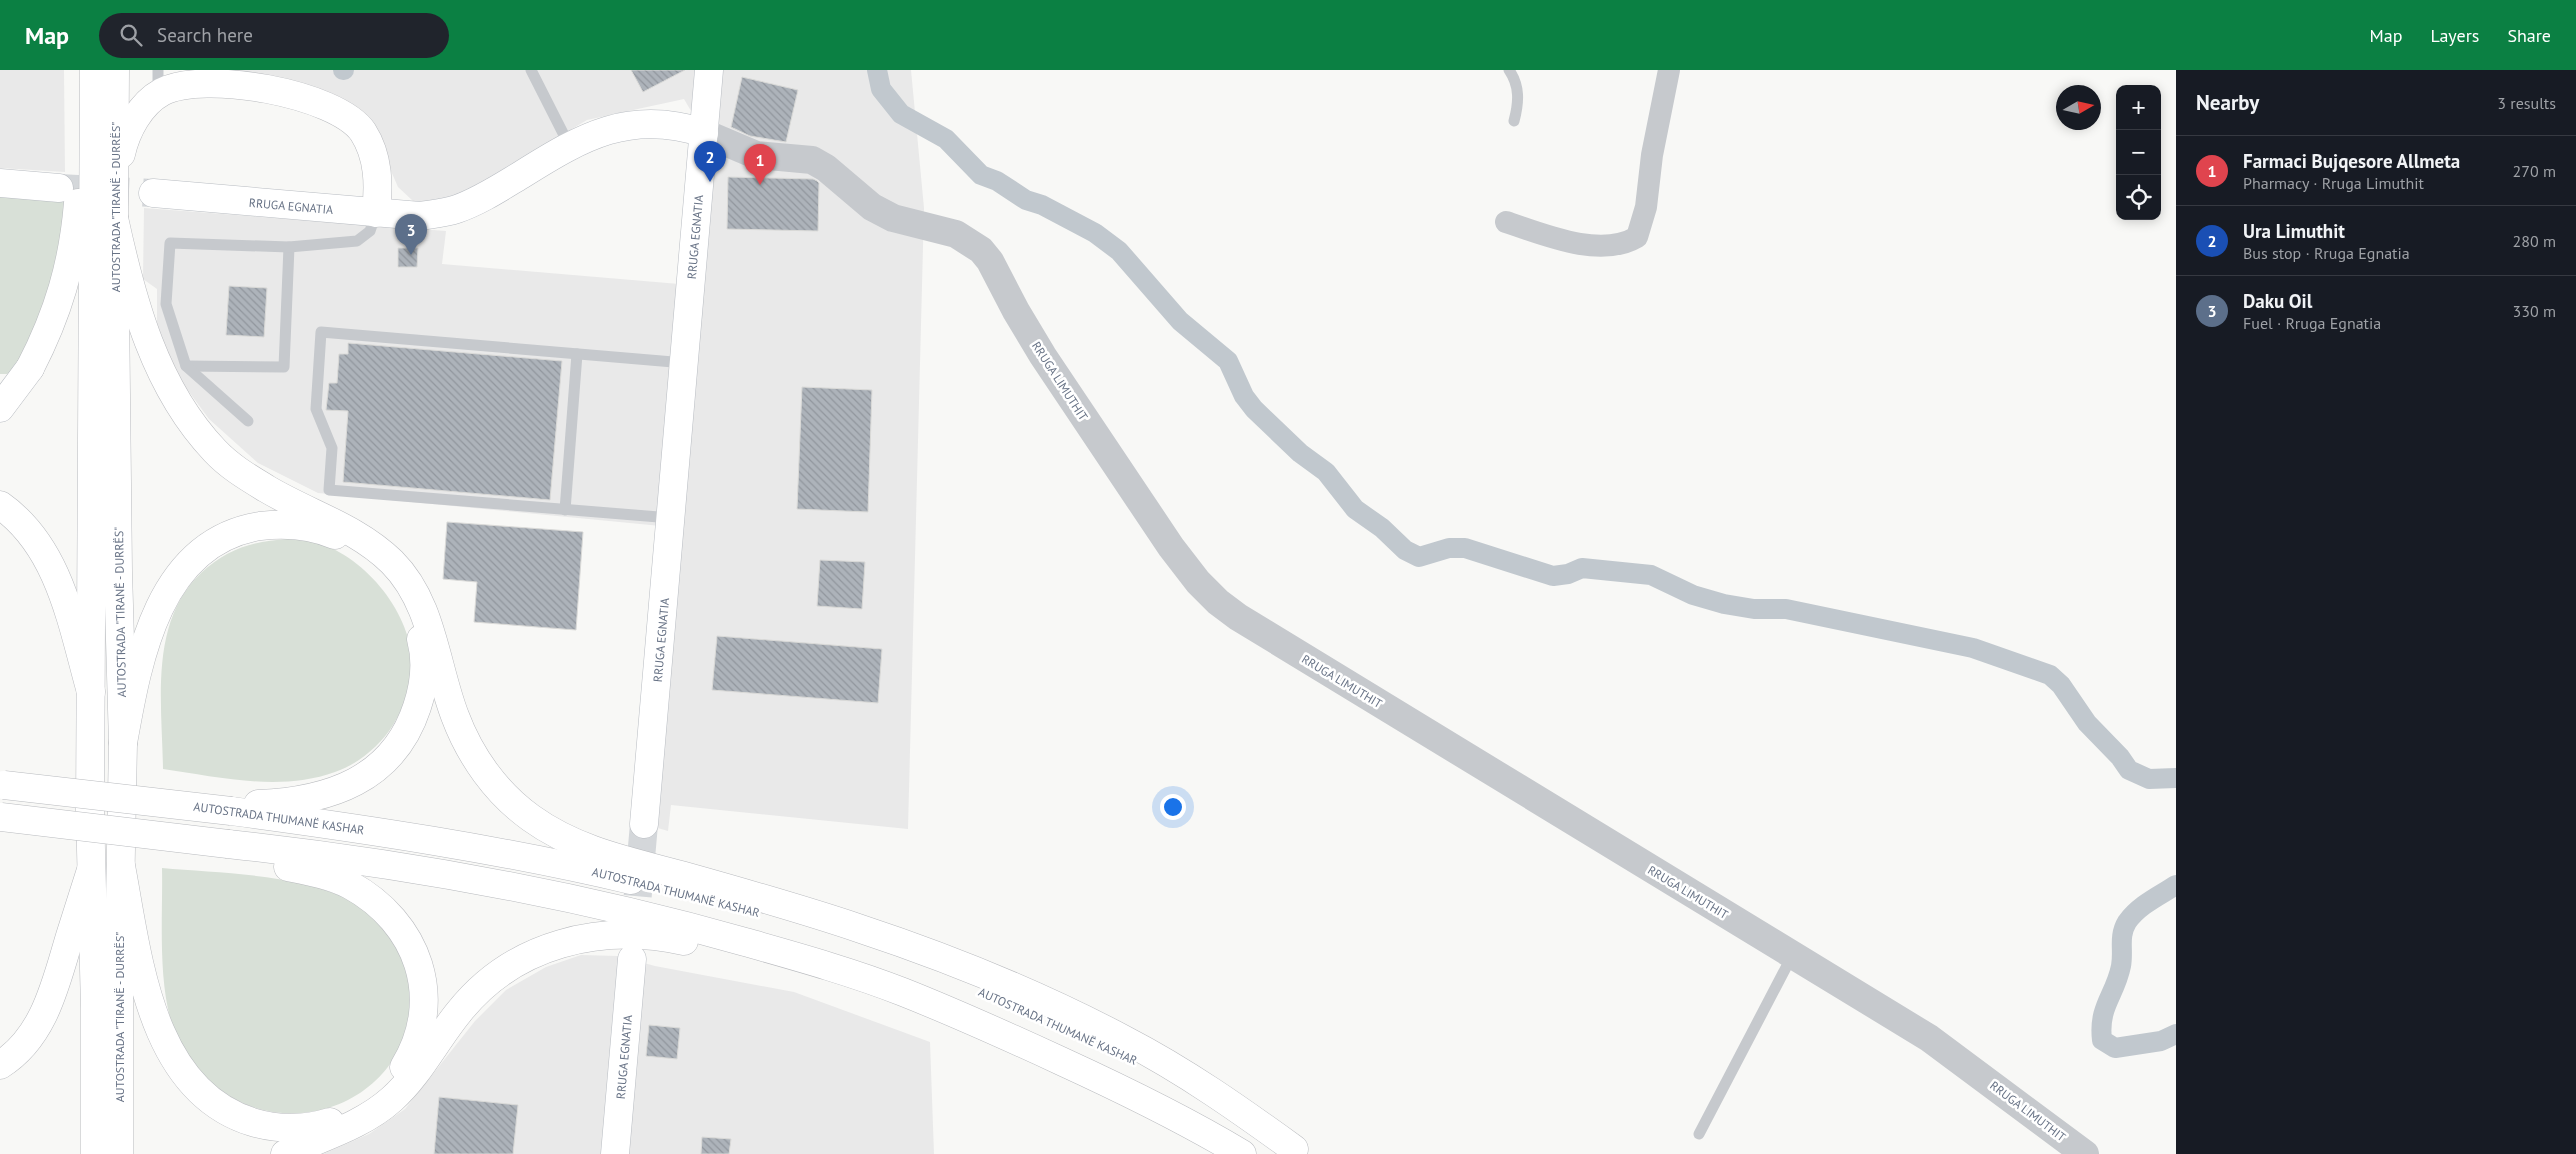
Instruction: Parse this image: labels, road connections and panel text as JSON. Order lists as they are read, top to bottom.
{
  "streets": {
    "main road": ["RRUGA EGNATIA", "AUTOSTRADA \"TIRANË - DURRËS\"", "AUTOSTRADA THUMANË KASHAR"],
    "street": ["RRUGA LIMUTHIT"]
  },
  "crossings": [
    ["RRUGA EGNATIA", "RRUGA LIMUTHIT"]
  ],
  "north": "right",
  "page": {
    "header": "Map",
    "search": "Search here",
    "nav": ["Map", "Layers", "Share"],
    "heading": ["Nearby", "3 results"],
    "map_buttons": ["+", "−"],
    "list": [
      {
        "mark": "1",
        "name": "Farmaci Bujqesore Allmeta",
        "note": "Pharmacy · Rruga Limuthit",
        "value": "270 m"
      },
      {
        "mark": "2",
        "name": "Ura Limuthit",
        "note": "Bus stop · Rruga Egnatia",
        "value": "280 m"
      },
      {
        "mark": "3",
        "name": "Daku Oil",
        "note": "Fuel · Rruga Egnatia",
        "value": "330 m"
      }
    ],
    "pins": ["2", "1", "3"]
  }
}
